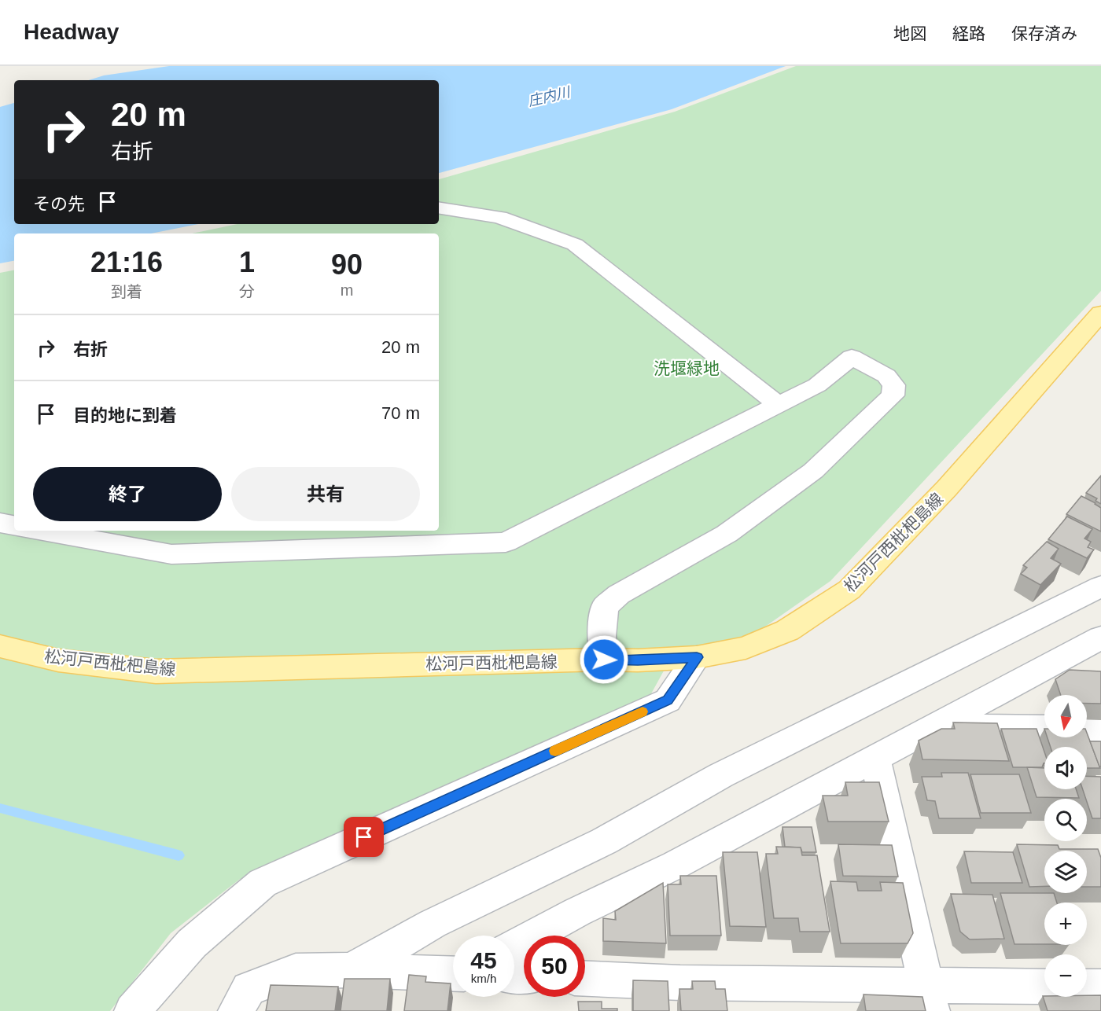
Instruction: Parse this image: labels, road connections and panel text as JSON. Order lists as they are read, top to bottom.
{
  "streets": {
    "main road": ["松河戸西枇杷島線"]
  },
  "water": ["庄内川"],
  "parks": ["洗堰緑地"],
  "north": "bottom",
  "page": {
    "header": "Headway",
    "nav": ["地図", "経路", "保存済み"],
    "turn": ["20 m", "右折"],
    "then": "その先",
    "eta": [
      "21:16",
      "到着",
      "1",
      "分",
      "90",
      "m"
    ],
    "list": [
      {
        "name": "右折",
        "value": "20 m"
      },
      {
        "name": "目的地に到着",
        "value": "70 m"
      }
    ],
    "buttons": ["終了", "共有"],
    "map_buttons": ["+", "−"],
    "speed": "45 km/h",
    "limit": "50"
  }
}
